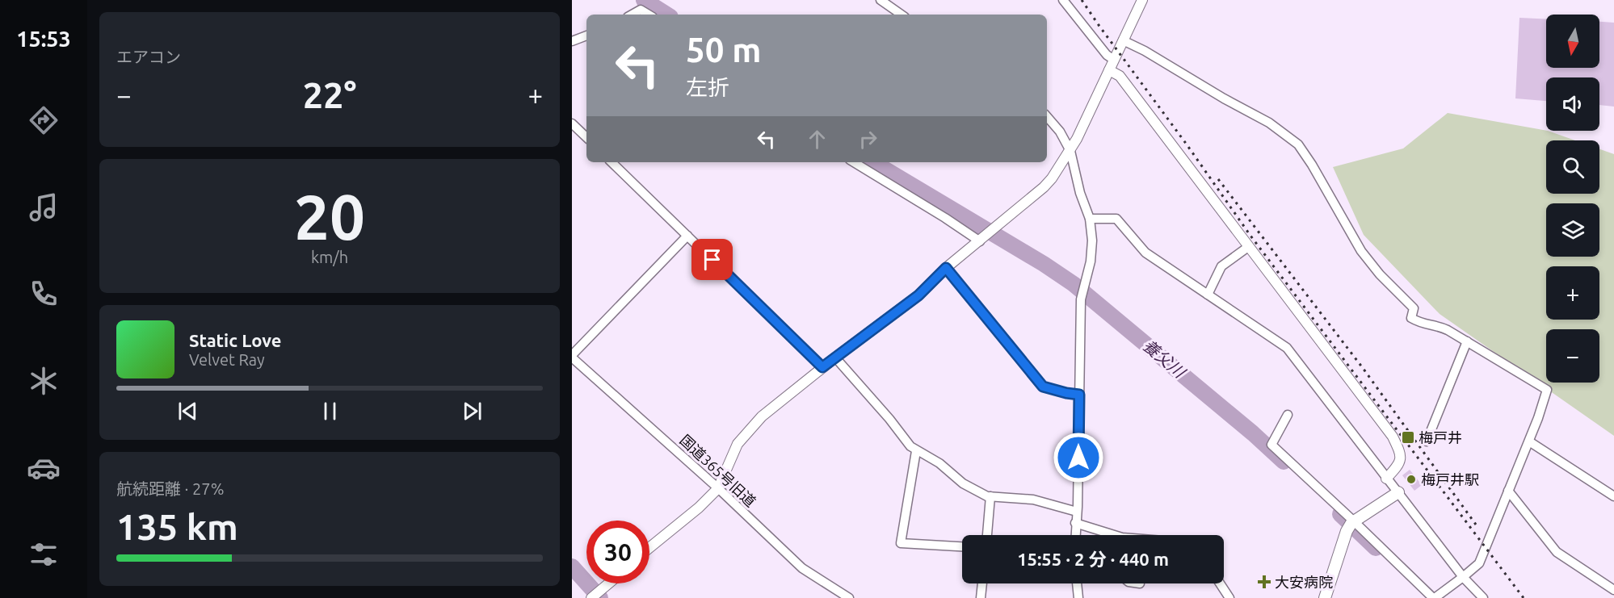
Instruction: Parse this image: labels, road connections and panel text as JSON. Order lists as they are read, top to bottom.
{
  "streets": {
    "street": ["国道365号旧道"]
  },
  "water": ["養父川"],
  "places": {
    "transit": ["梅戸井"],
    "other": ["梅戸井駅"],
    "health": ["大安病院"]
  },
  "north": "bottom",
  "page": {
    "tabs": "15:53",
    "tile": [
      "エアコン",
      ["20", "km/h"],
      ["航続距離 · 27%", "135 km"]
    ],
    "map_buttons": ["+", "−"],
    "turn": ["50 m", "左折"],
    "heat": ["−", "22°", "+"],
    "song": ["Static Love", "Velvet Ray"],
    "limit": "30",
    "trip": "15:55 · 2 分 · 440 m"
  }
}
